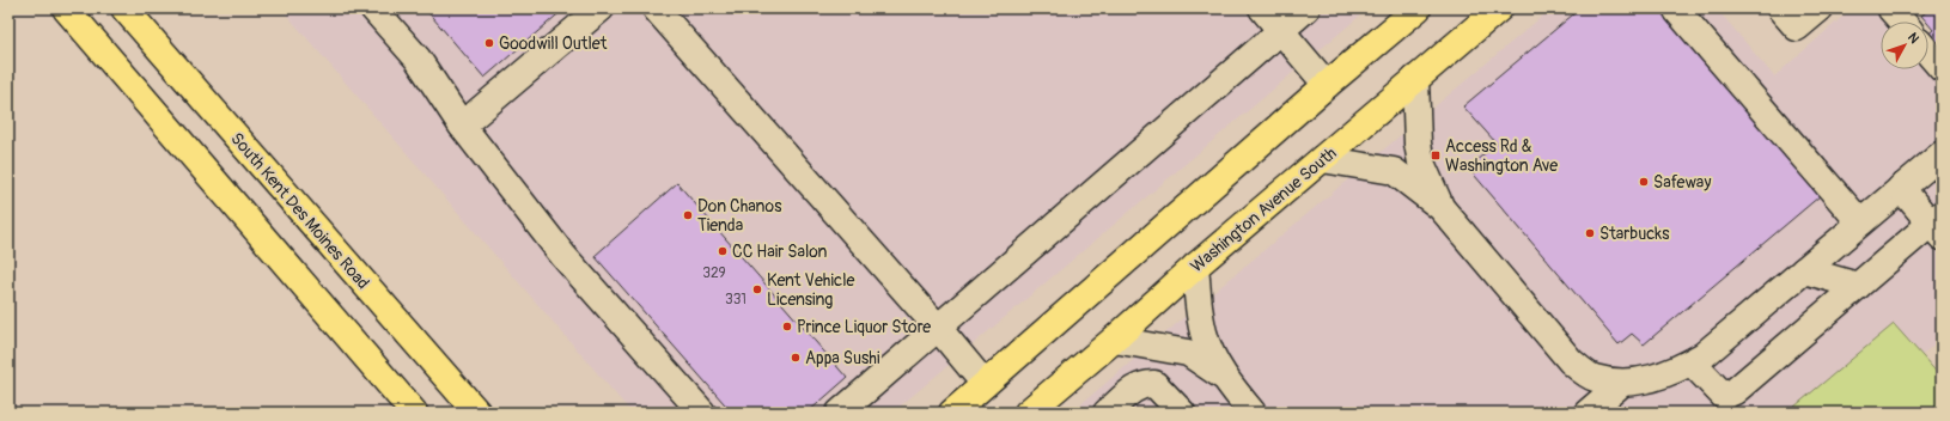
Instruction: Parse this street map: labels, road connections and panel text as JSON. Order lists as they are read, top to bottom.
{
  "streets": {
    "main road": ["Washington Avenue South", "South Kent Des Moines Road"]
  },
  "places": {
    "other": [
      "Goodwill Outlet",
      "Safeway",
      "Don Chanos Tienda",
      "Starbucks",
      "CC Hair Salon",
      "Kent Vehicle Licensing",
      "Prince Liquor Store",
      "Appa Sushi"
    ],
    "transit": ["Access Rd & Washington Ave"]
  },
  "house_numbers": ["329", "331"],
  "north": "top right"
}
